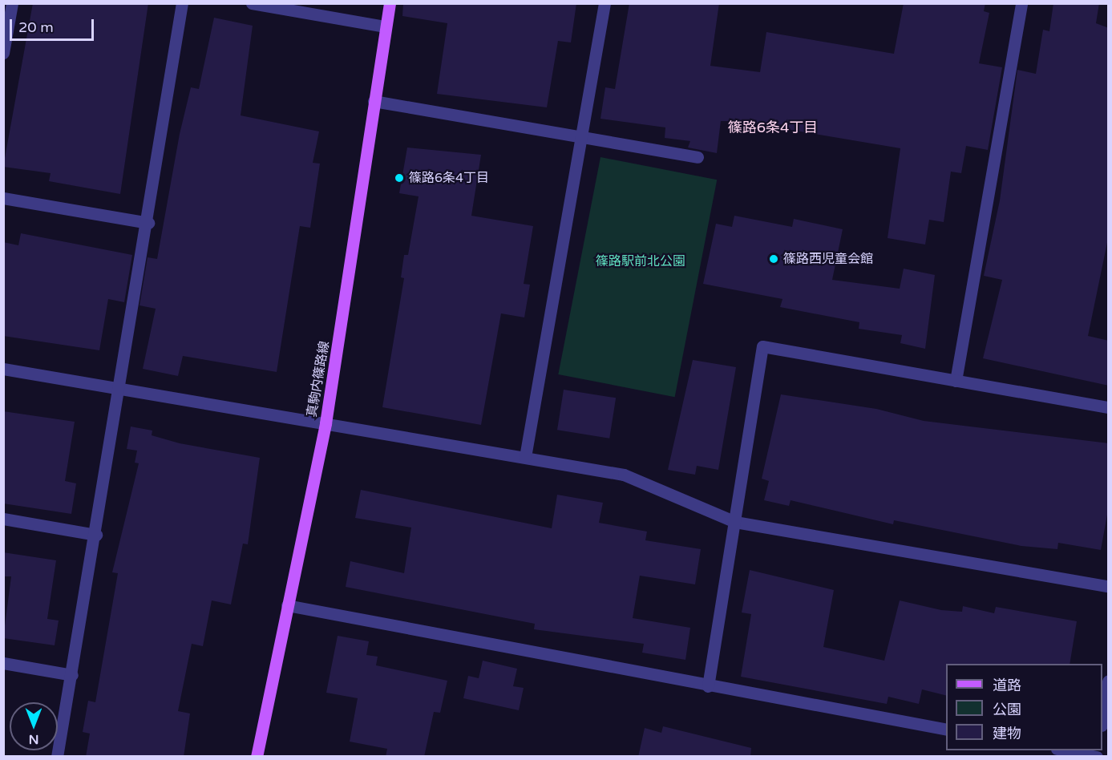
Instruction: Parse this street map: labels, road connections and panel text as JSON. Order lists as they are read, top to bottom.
{
  "streets": {
    "main road": ["真駒内篠路線"]
  },
  "districts": ["篠路6条4丁目"],
  "parks": ["篠路駅前北公園"],
  "places": ["篠路6条4丁目", "篠路西児童会館"],
  "legend": ["道路", "公園", "建物"],
  "scale_bar": "20 m",
  "north": "bottom"
}
